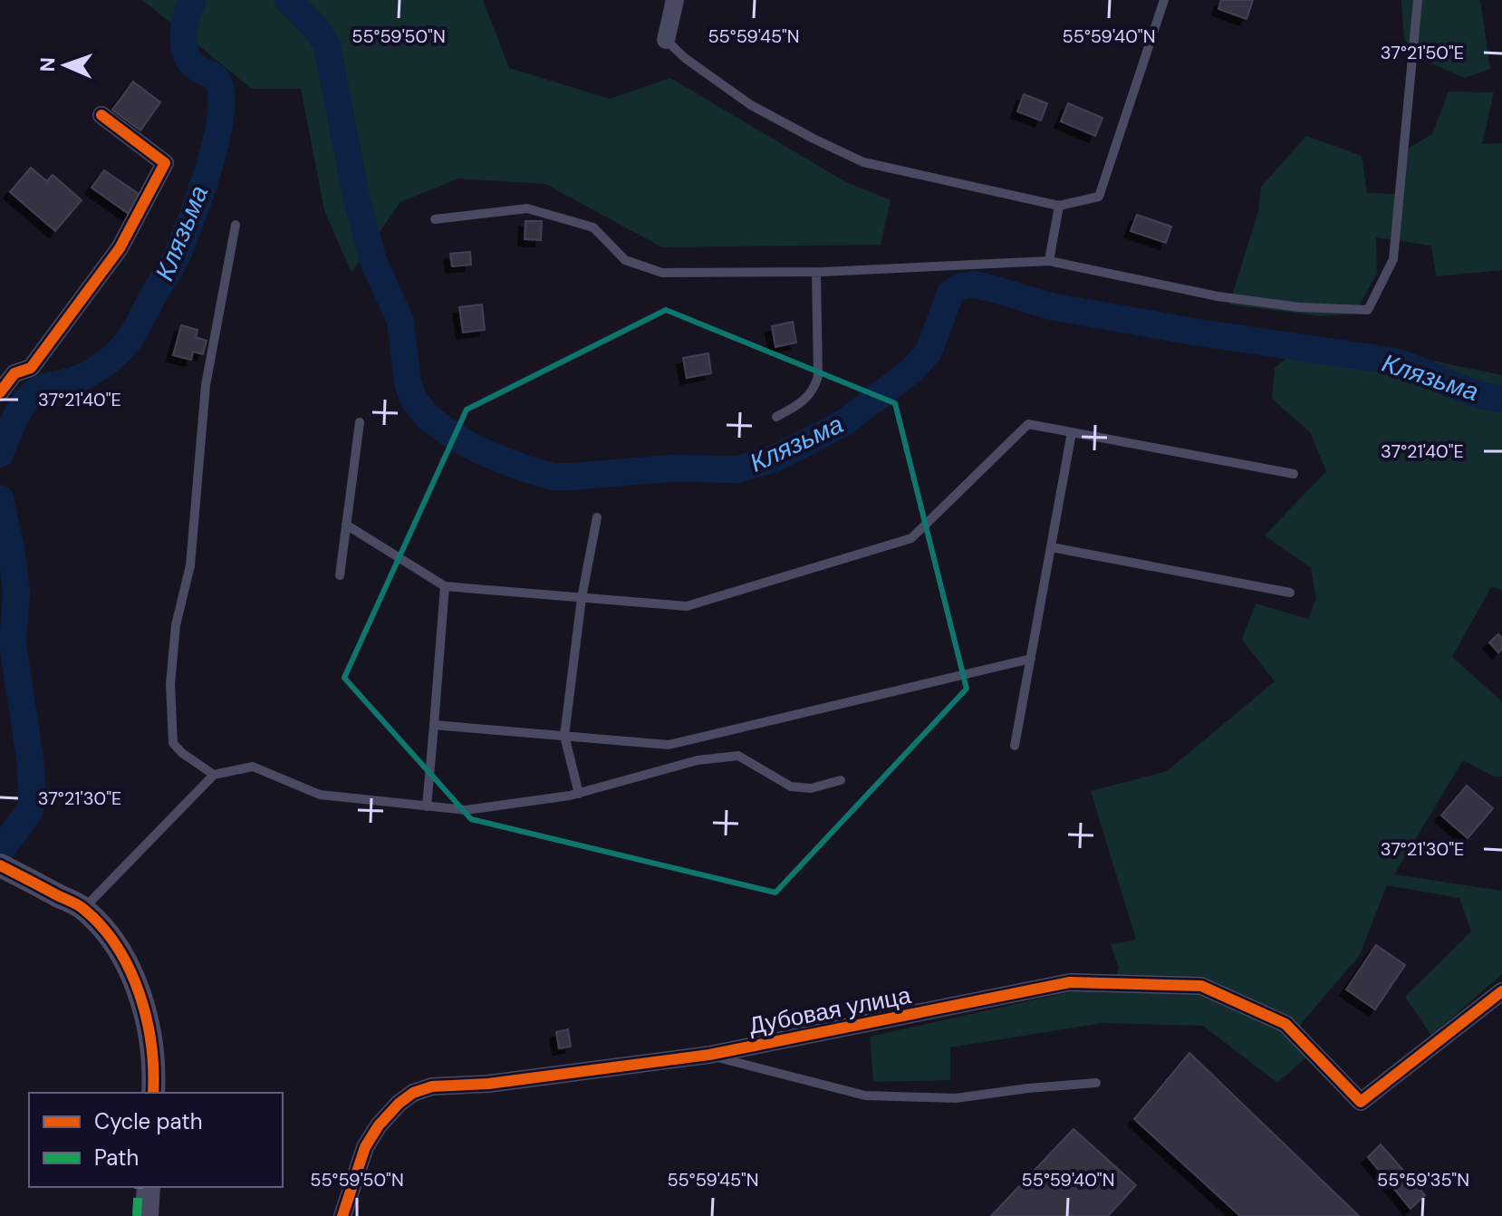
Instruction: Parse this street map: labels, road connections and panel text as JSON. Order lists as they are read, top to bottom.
{
  "streets": {
    "street": ["Дубовая улица"]
  },
  "water": ["Клязьма"],
  "legend": ["Cycle path", "Path"],
  "north": "left",
  "coordinates": [
    "55°59'50\"N",
    "55°59'45\"N",
    "55°59'40\"N",
    "37°21'50\"E",
    "37°21'40\"E",
    "37°21'30\"E",
    "55°59'35\"N"
  ]
}
